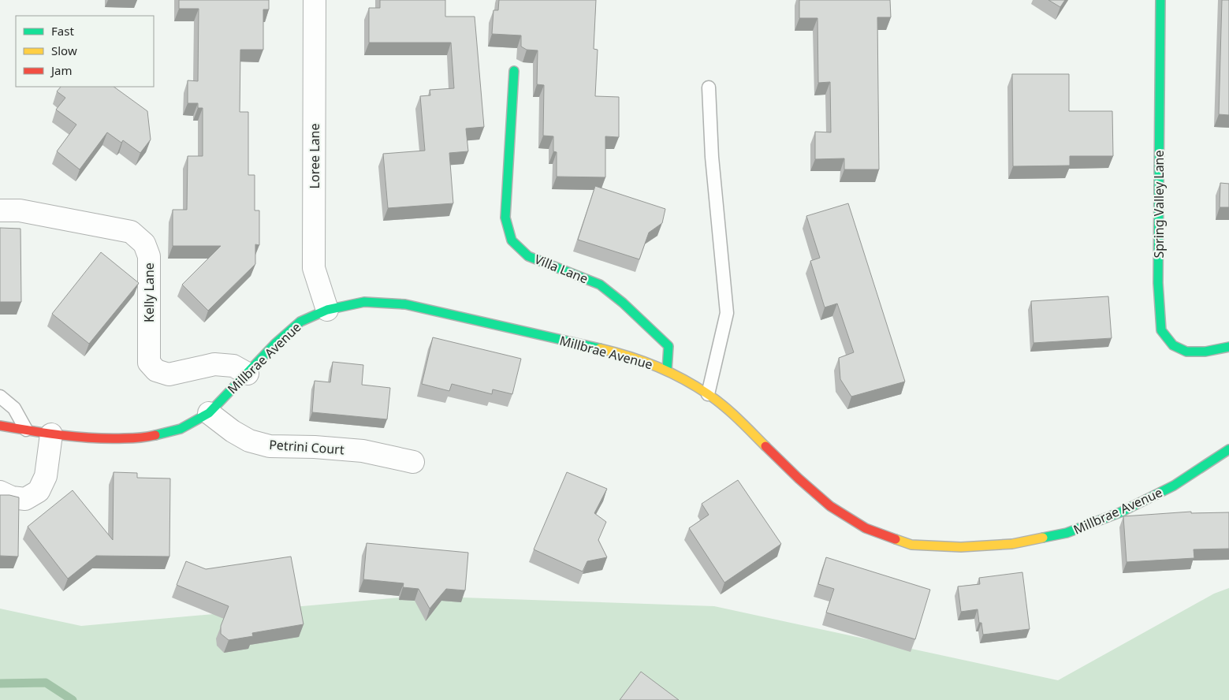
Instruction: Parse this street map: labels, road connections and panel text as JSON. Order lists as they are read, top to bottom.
{
  "streets": {
    "street": [
      "Loree Lane",
      "Spring Valley Lane",
      "Villa Lane",
      "Kelly Lane",
      "Millbrae Avenue",
      "Petrini Court"
    ]
  },
  "crossings": [
    ["Loree Lane", "Millbrae Avenue"],
    ["Villa Lane", "Millbrae Avenue"],
    ["Kelly Lane", "Millbrae Avenue"],
    ["Millbrae Avenue", "Petrini Court"]
  ],
  "legend": ["Fast", "Slow", "Jam"]
}
